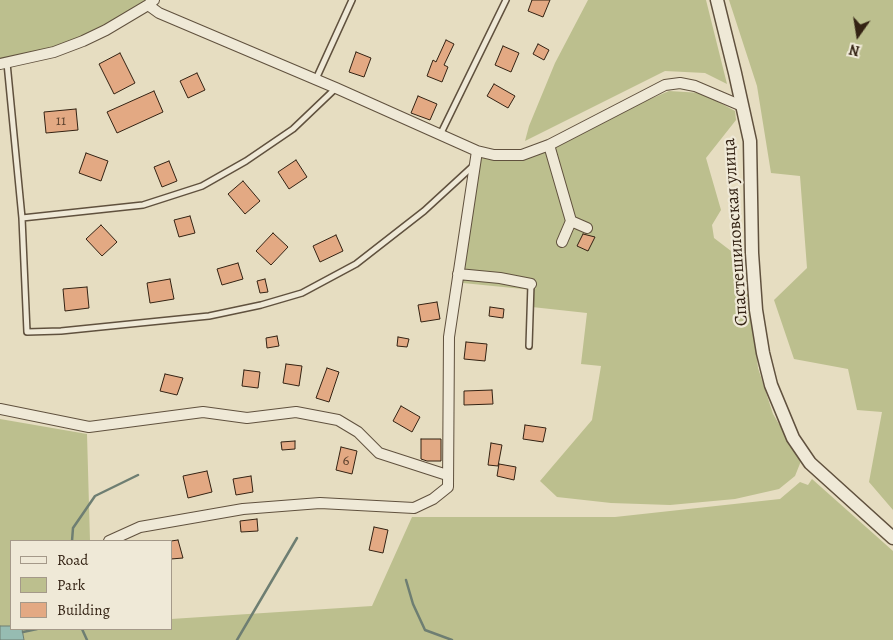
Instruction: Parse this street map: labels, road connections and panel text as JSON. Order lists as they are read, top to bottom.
{
  "streets": {
    "street": ["Спастешиловская улица"]
  },
  "house_numbers": ["11", "6"],
  "legend": ["Road", "Park", "Building"],
  "north": "bottom"
}
